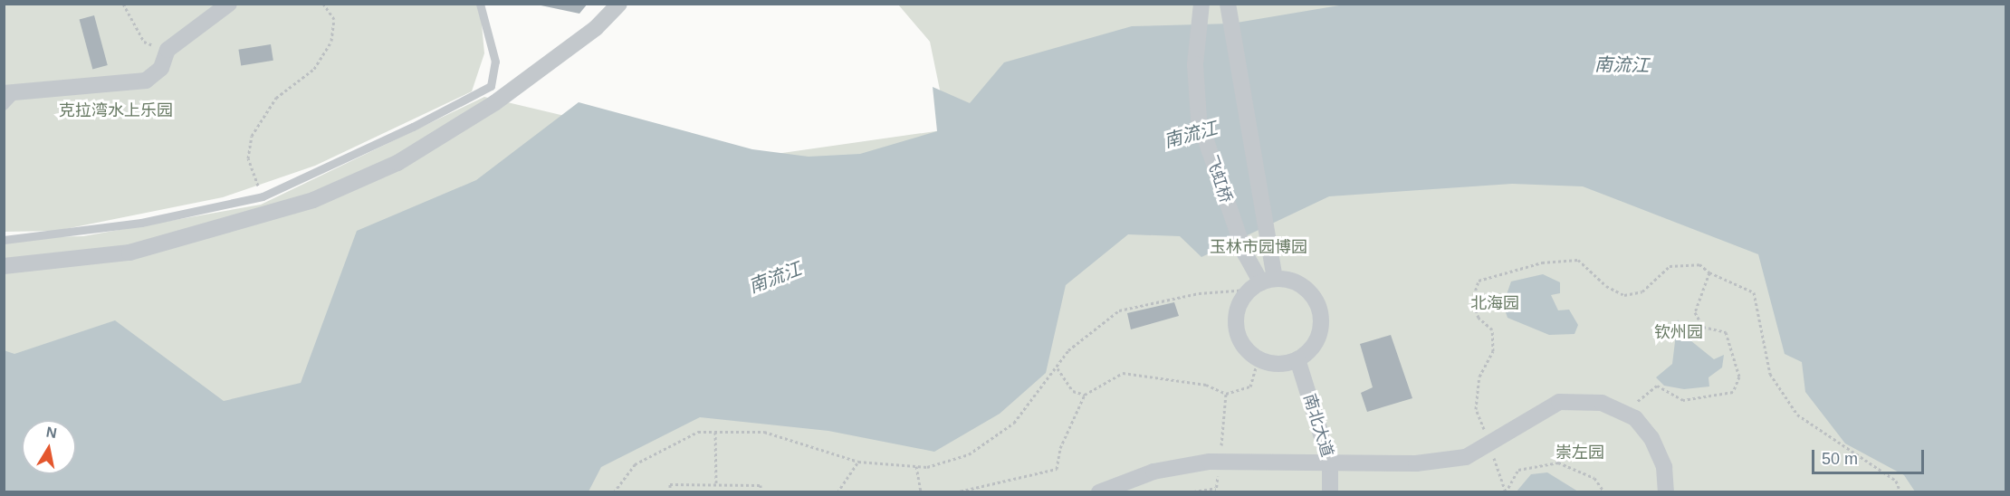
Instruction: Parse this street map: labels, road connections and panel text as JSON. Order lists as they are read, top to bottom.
{
  "streets": {
    "street": ["飞虹桥", "南北大道"]
  },
  "crossings": [
    ["飞虹桥", "南北大道"]
  ],
  "water": ["南流江"],
  "parks": [
    "克拉湾水上乐园",
    "玉林市园博园",
    "北海园",
    "钦州园",
    "崇左园"
  ],
  "scale_bar": "50 m",
  "north": "top"
}
